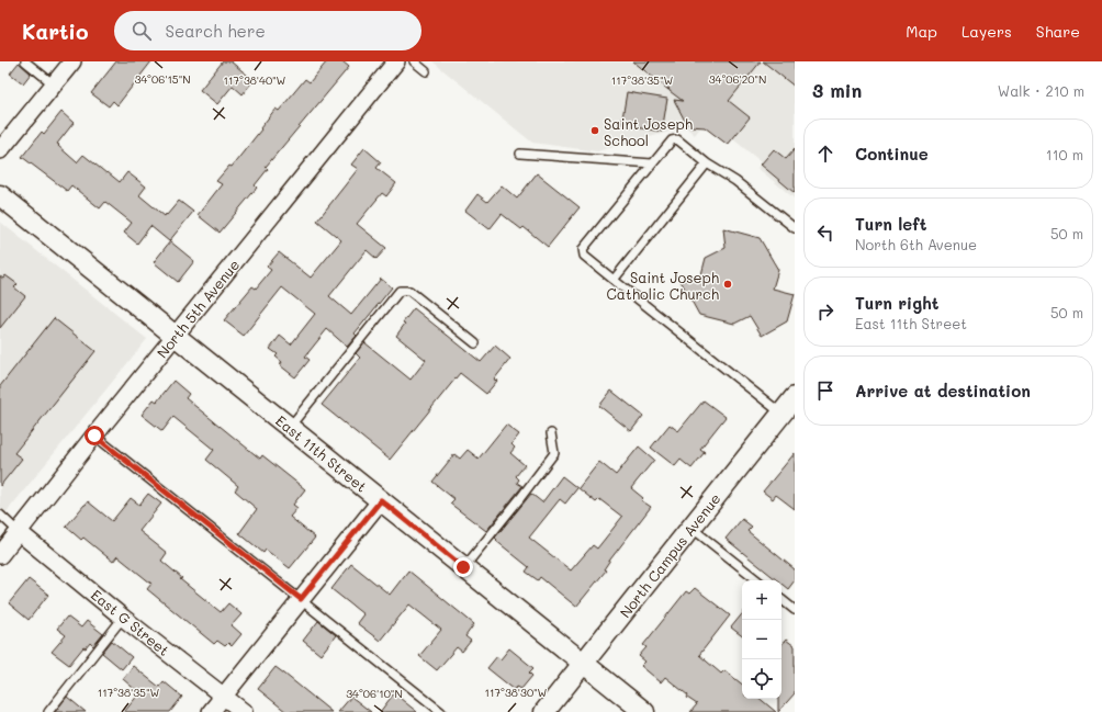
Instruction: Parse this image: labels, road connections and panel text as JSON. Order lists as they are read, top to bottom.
{
  "streets": {
    "street": [
      "North 5th Avenue",
      "East 11th Street",
      "North Campus Avenue",
      "East G Street"
    ]
  },
  "crossings": [
    ["North 5th Avenue", "East 11th Street"],
    ["North 5th Avenue", "East G Street"],
    ["East 11th Street", "North Campus Avenue"]
  ],
  "places": ["Saint Joseph School", "Saint Joseph Catholic Church"],
  "page": {
    "header": "Kartio",
    "search": "Search here",
    "nav": ["Map", "Layers", "Share"],
    "heading": ["3 min", "Walk · 210 m"],
    "list": [
      ["Continue", "110 m"],
      ["Turn left", "North 6th Avenue", "50 m"],
      ["Turn right", "East 11th Street", "50 m"],
      "Arrive at destination"
    ],
    "map_buttons": ["+", "−"]
  },
  "coordinates": [
    "34°06'20\"N",
    "34°06'15\"N",
    "117°38'40\"W",
    "117°38'35\"W",
    "117°38'30\"W",
    "34°06'10\"N"
  ]
}
